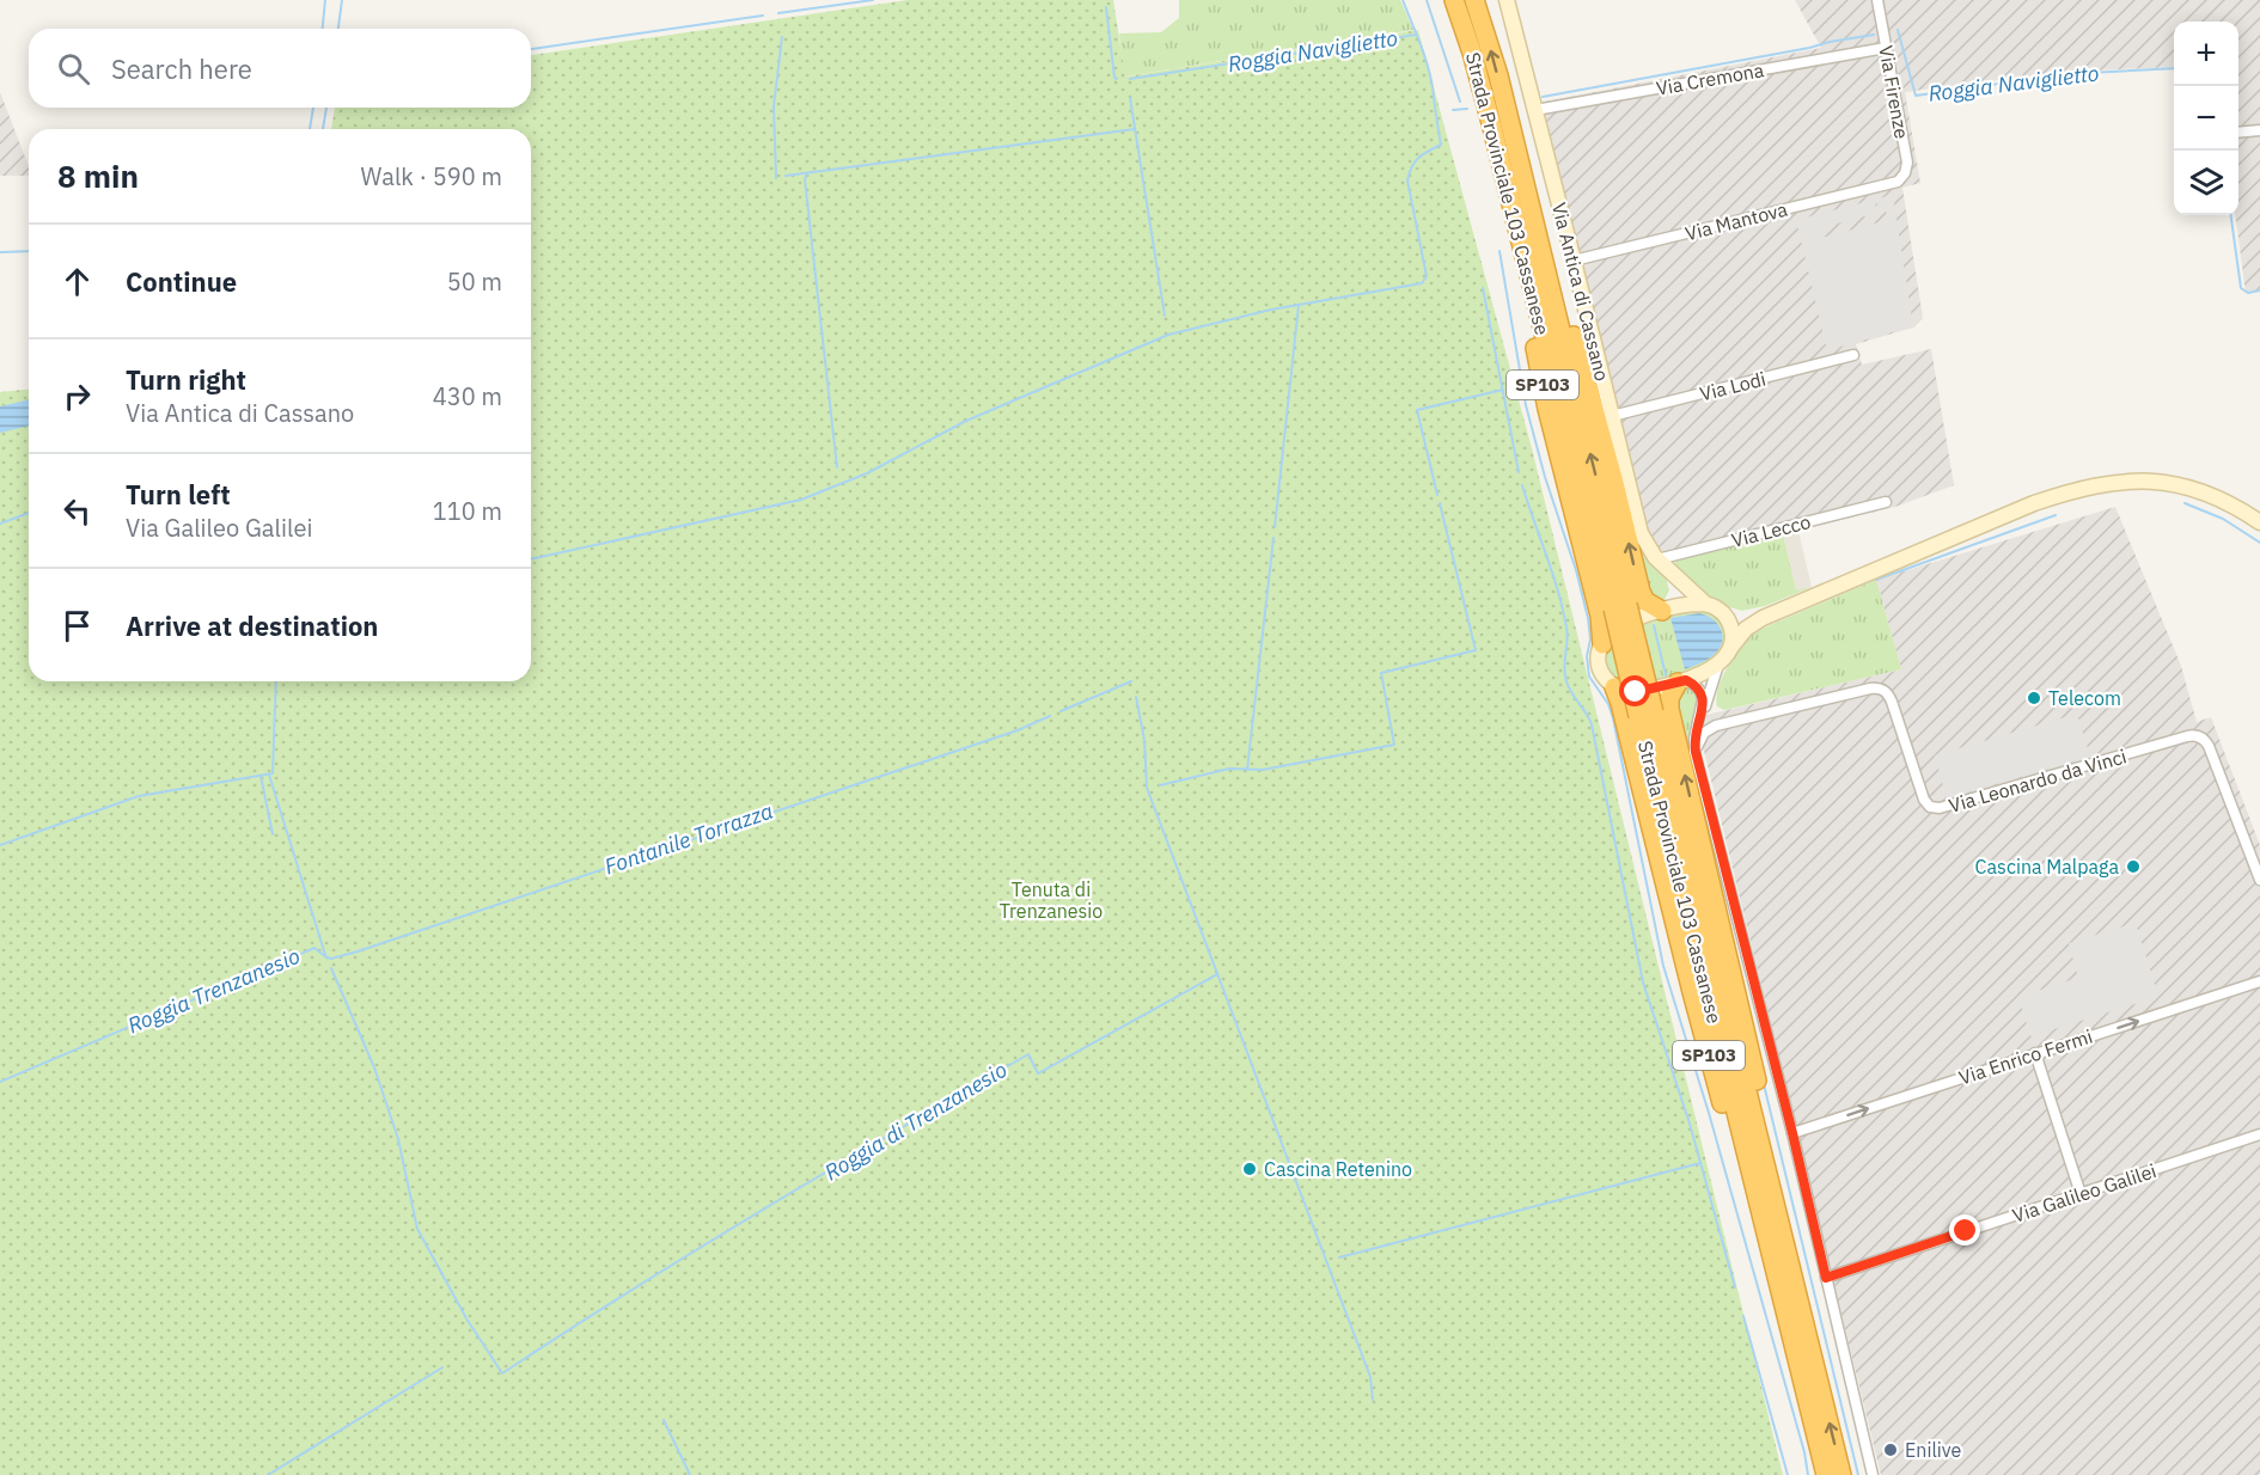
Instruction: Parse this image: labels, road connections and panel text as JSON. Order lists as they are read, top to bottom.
{
  "streets": {
    "highway": ["Strada Provinciale 103 Cassanese", "SP103"],
    "main road": ["Via Antica di Cassano"],
    "street": [
      "Via Cremona",
      "Via Firenze",
      "Via Mantova",
      "Via Lodi",
      "Via Lecco",
      "Via Leonardo da Vinci",
      "Via Enrico Fermi",
      "Via Galileo Galilei"
    ]
  },
  "crossings": [
    ["Via Cremona", "Via Firenze"],
    ["Via Cremona", "Via Antica di Cassano"],
    ["Via Firenze", "Via Mantova"],
    ["Strada Provinciale 103 Cassanese", "SP103"],
    ["Via Mantova", "Via Antica di Cassano"],
    ["Via Antica di Cassano", "Via Lodi"],
    ["Via Antica di Cassano", "Via Lecco"]
  ],
  "one_way": ["Via Enrico Fermi"],
  "water": [
    "Roggia Naviglietto",
    "Fontanile Torrazza",
    "Roggia Trenzanesio",
    "Roggia di Trenzanesio"
  ],
  "parks": ["Tenuta di Trenzanesio"],
  "places": [
    "Telecom",
    "Cascina Malpaga",
    "Cascina Retenino",
    "Enilive"
  ],
  "page": {
    "map_buttons": ["+", "−"],
    "search": "Search here",
    "heading": ["8 min", "Walk · 590 m"],
    "list": [
      ["Continue", "50 m"],
      ["Turn right", "Via Antica di Cassano", "430 m"],
      ["Turn left", "Via Galileo Galilei", "110 m"],
      "Arrive at destination"
    ]
  }
}
